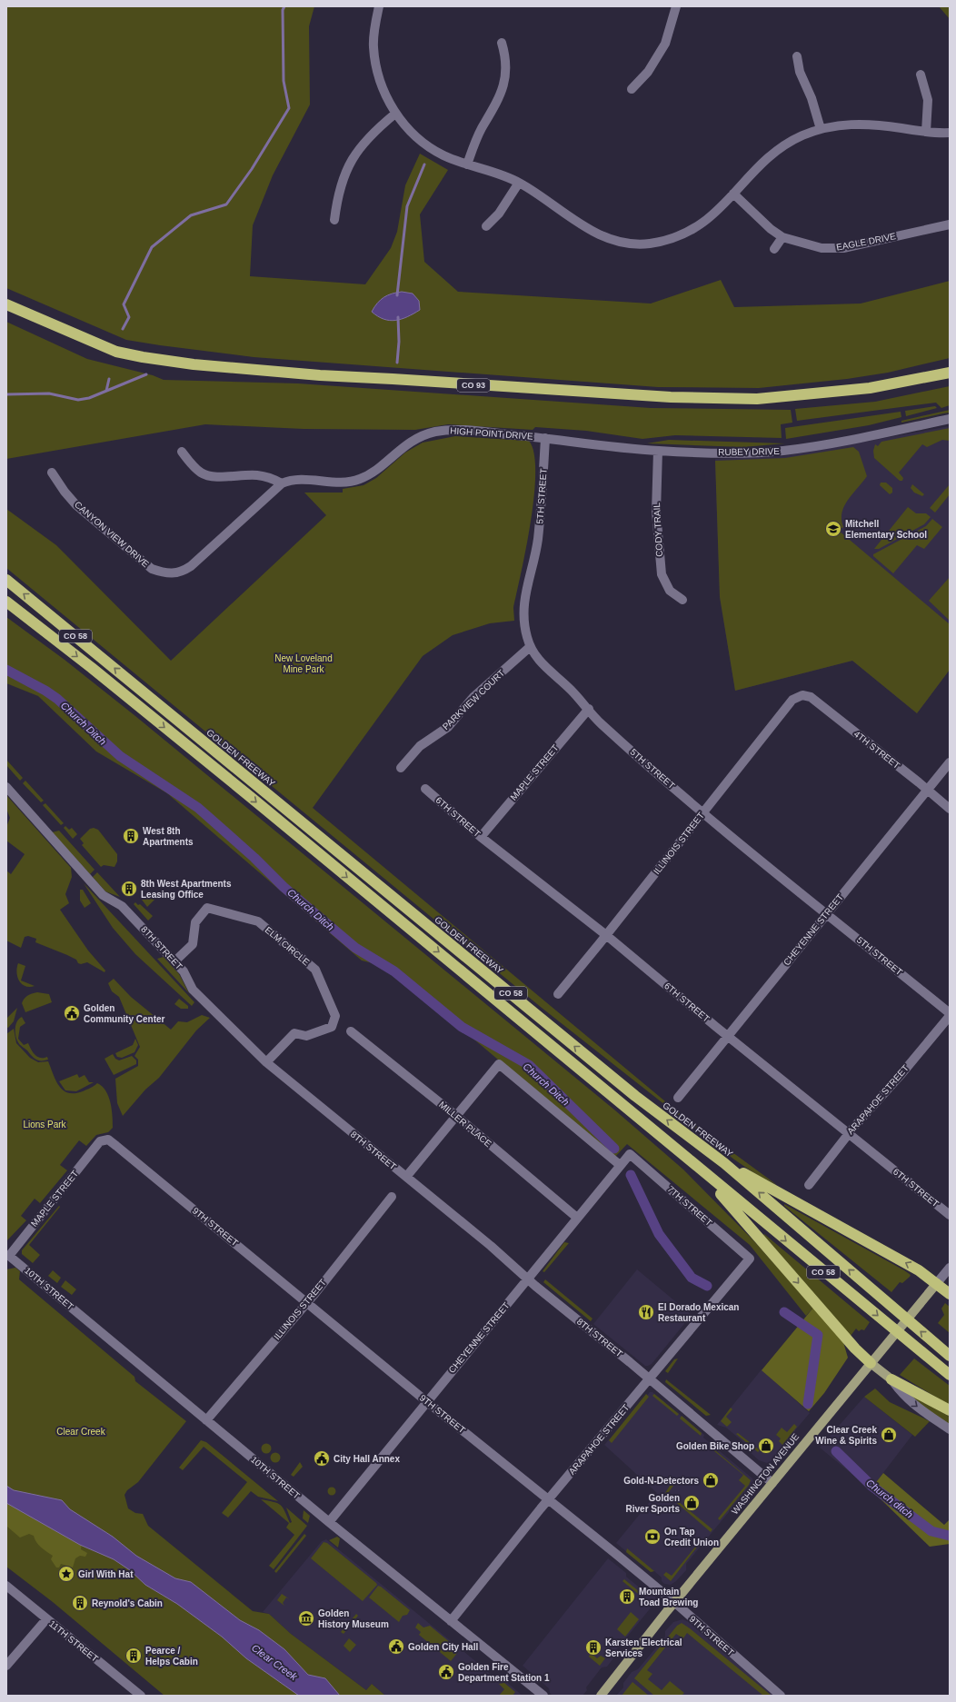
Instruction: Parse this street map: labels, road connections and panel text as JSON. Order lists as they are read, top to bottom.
{
  "streets": {
    "highway": ["CO 93", "CO 58", "GOLDEN FREEWAY"],
    "main road": ["WASHINGTON AVENUE"],
    "street": [
      "EAGLE DRIVE",
      "HIGH POINT DRIVE",
      "RUBEY DRIVE",
      "5TH STREET",
      "CODY TRAIL",
      "CANYON VIEW DRIVE",
      "PARKVIEW COURT",
      "4TH STREET",
      "MAPLE STREET",
      "6TH STREET",
      "ILLINOIS STREET",
      "CHEYENNE STREET",
      "ELM CIRCLE",
      "8TH STREET",
      "ARAPAHOE STREET",
      "MILLER PLACE",
      "7TH STREET",
      "9TH STREET",
      "10TH STREET",
      "11TH STREET"
    ]
  },
  "crossings": [
    ["HIGH POINT DRIVE", "RUBEY DRIVE"],
    ["HIGH POINT DRIVE", "5TH STREET"],
    ["HIGH POINT DRIVE", "CANYON VIEW DRIVE"],
    ["RUBEY DRIVE", "5TH STREET"],
    ["RUBEY DRIVE", "CODY TRAIL"],
    ["5TH STREET", "PARKVIEW COURT"],
    ["5TH STREET", "MAPLE STREET"],
    ["5TH STREET", "ILLINOIS STREET"],
    ["5TH STREET", "CHEYENNE STREET"],
    ["4TH STREET", "ILLINOIS STREET"],
    ["4TH STREET", "CHEYENNE STREET"],
    ["MAPLE STREET", "6TH STREET"],
    ["MAPLE STREET", "9TH STREET"],
    ["MAPLE STREET", "10TH STREET"],
    ["6TH STREET", "ILLINOIS STREET"],
    ["6TH STREET", "CHEYENNE STREET"],
    ["6TH STREET", "ARAPAHOE STREET"],
    ["ILLINOIS STREET", "9TH STREET"],
    ["ILLINOIS STREET", "10TH STREET"],
    ["CHEYENNE STREET", "8TH STREET"],
    ["CHEYENNE STREET", "MILLER PLACE"],
    ["CHEYENNE STREET", "7TH STREET"],
    ["CHEYENNE STREET", "9TH STREET"],
    ["CHEYENNE STREET", "10TH STREET"],
    ["ELM CIRCLE", "8TH STREET"],
    ["8TH STREET", "ARAPAHOE STREET"],
    ["8TH STREET", "WASHINGTON AVENUE"],
    ["ARAPAHOE STREET", "7TH STREET"],
    ["ARAPAHOE STREET", "9TH STREET"],
    ["ARAPAHOE STREET", "10TH STREET"],
    ["9TH STREET", "WASHINGTON AVENUE"]
  ],
  "water": ["Church Ditch", "Church ditch", "Clear Creek"],
  "parks": ["New Loveland Mine Park", "Lions Park", "Clear Creek"],
  "places": {
    "school or university": ["Mitchell Elementary School"],
    "building": [
      "West 8th Apartments",
      "8th West Apartments Leasing Office",
      "Mountain Toad Brewing",
      "Reynold's Cabin",
      "Karsten Electrical Services",
      "Pearce / Helps Cabin"
    ],
    "public building": [
      "Golden Community Center",
      "City Hall Annex",
      "Golden City Hall",
      "Golden Fire Department Station 1"
    ],
    "restaurant": ["El Dorado Mexican Restaurant"],
    "shop": [
      "Clear Creek Wine & Spirits",
      "Golden Bike Shop",
      "Gold-N-Detectors",
      "Golden River Sports"
    ],
    "bank": ["On Tap Credit Union"],
    "place": ["Girl With Hat"],
    "museum": ["Golden History Museum"]
  }
}
